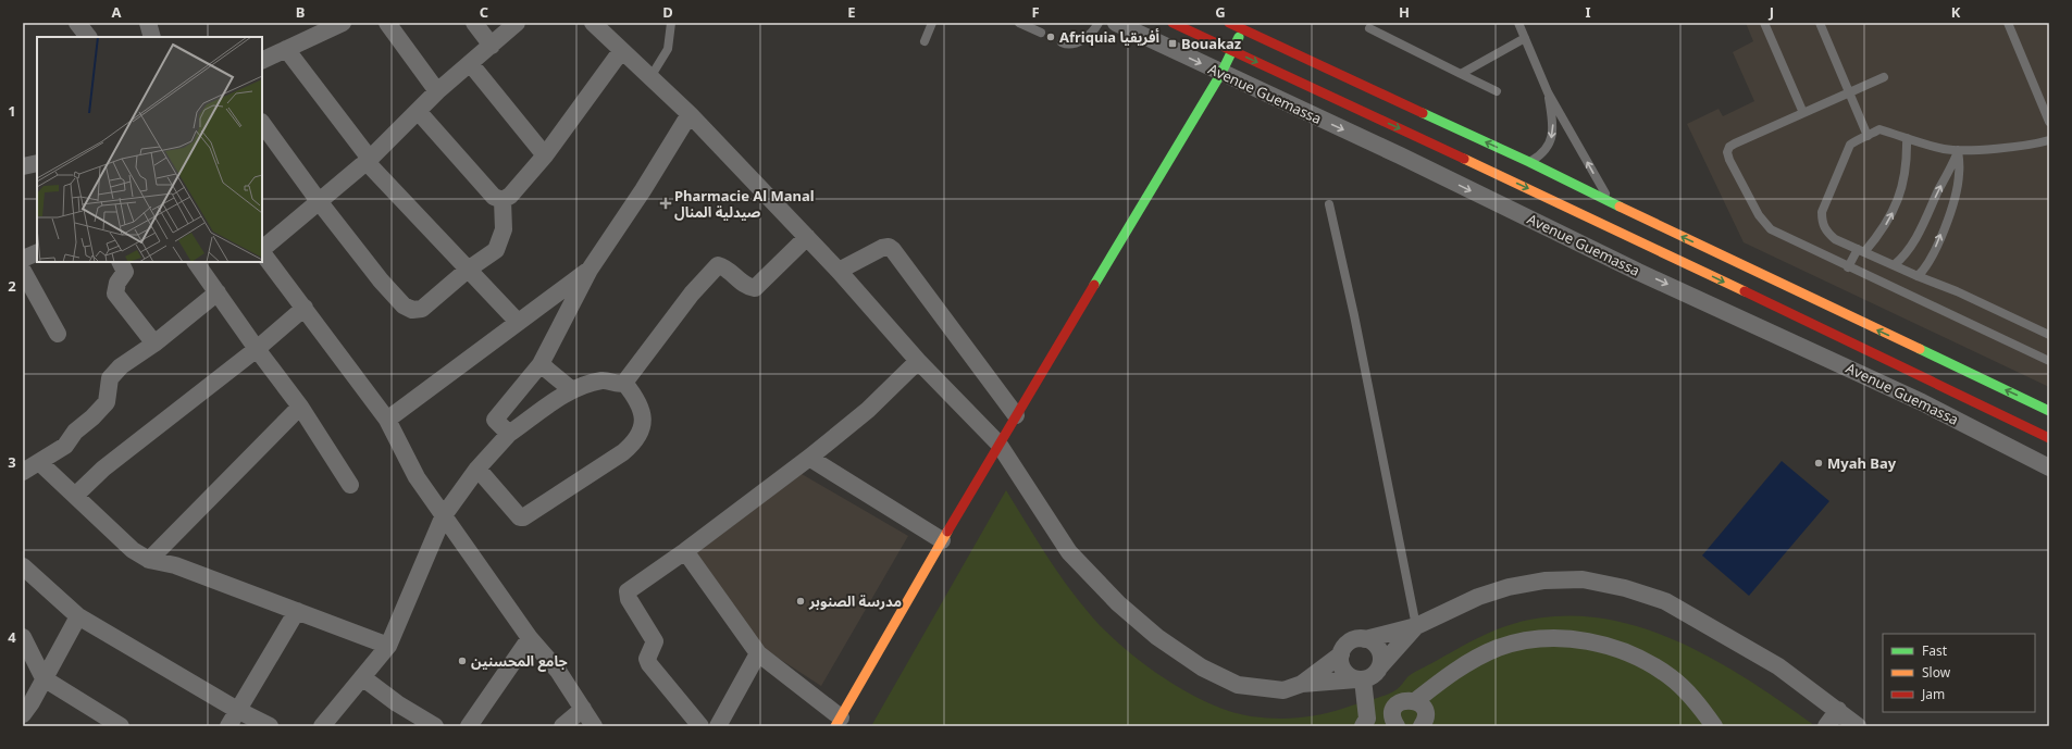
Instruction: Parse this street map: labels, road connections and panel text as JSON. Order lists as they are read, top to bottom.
{
  "streets": {
    "main road": ["Avenue Guemassa"]
  },
  "one_way": ["Avenue Guemassa"],
  "places": {
    "other": [
      "Afriquia أفريقيا",
      "Myah Bay",
      "مدرسة الصنوبر",
      "جامع المحسنين"
    ],
    "transit": ["Bouakaz"],
    "health": ["Pharmacie Al Manal صيدلية المنال"]
  },
  "legend": ["Fast", "Slow", "Jam"],
  "grid": {
    "columns": [
      "A",
      "B",
      "C",
      "D",
      "E",
      "F",
      "G",
      "H",
      "I",
      "J",
      "K"
    ],
    "rows": [
      "1",
      "2",
      "3",
      "4"
    ]
  }
}
